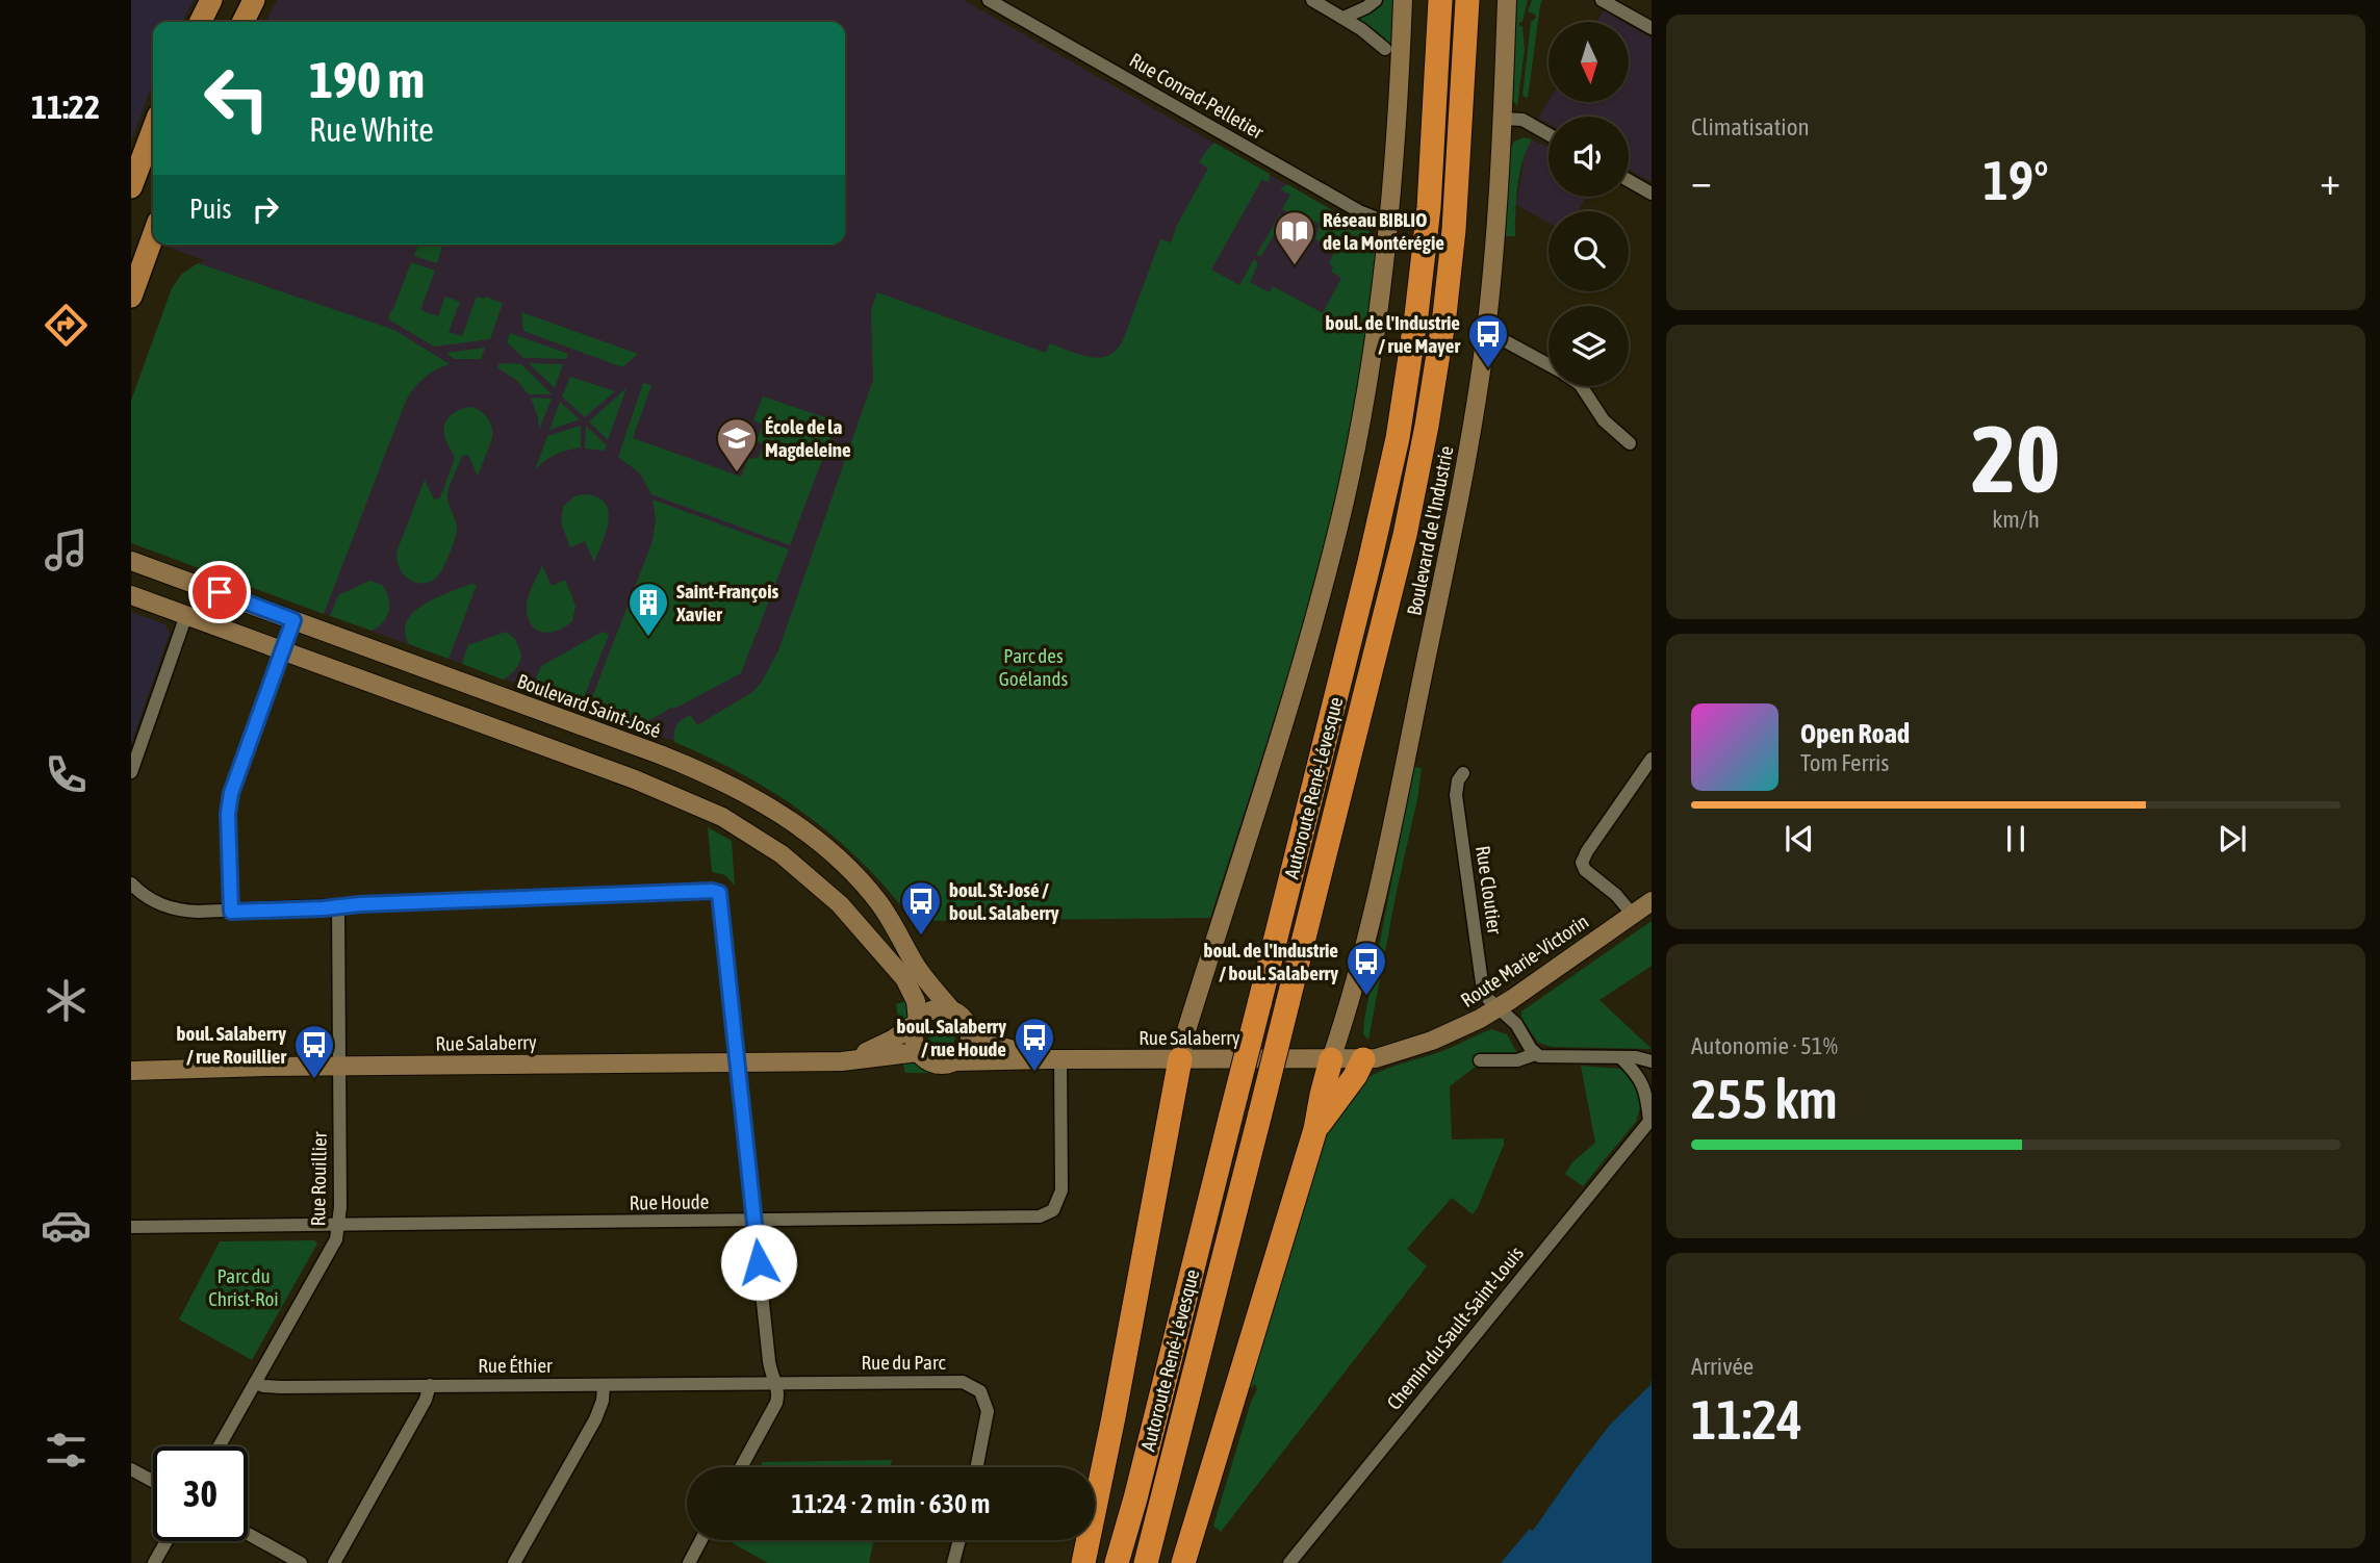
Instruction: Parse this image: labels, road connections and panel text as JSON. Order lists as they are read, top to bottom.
{
  "streets": {
    "highway": ["Autoroute René-Lévesque"],
    "street": [
      "Rue Conrad-Pelletier",
      "Boulevard de l'Industrie",
      "Boulevard Saint-José",
      "Rue Cloutier",
      "Route Marie-Victorin",
      "Rue Salaberry",
      "Rue Rouillier",
      "Rue Houde",
      "Chemin du Sault-Saint-Louis",
      "Rue du Parc",
      "Rue Éthier"
    ]
  },
  "crossings": [
    ["Boulevard de l'Industrie", "Route Marie-Victorin"],
    ["Boulevard de l'Industrie", "Rue Salaberry"],
    ["Boulevard Saint-José", "Rue Salaberry"],
    ["Rue Cloutier", "Route Marie-Victorin"],
    ["Route Marie-Victorin", "Rue Salaberry"],
    ["Rue Salaberry", "Rue Rouillier"],
    ["Rue Salaberry", "Rue Houde"],
    ["Rue Rouillier", "Rue Houde"],
    ["Rue Rouillier", "Rue Éthier"],
    ["Rue du Parc", "Rue Éthier"]
  ],
  "parks": ["Parc des Goélands", "Parc du Christ-Roi"],
  "places": {
    "library": ["Réseau BIBLIO de la Montérégie"],
    "bus stop": [
      "boul. de l'Industrie / rue Mayer",
      "boul. St-José / boul. Salaberry",
      "boul. de l'Industrie / boul. Salaberry",
      "boul. Salaberry / rue Houde",
      "boul. Salaberry / rue Rouillier"
    ],
    "school or university": ["École de la Magdeleine"],
    "building": ["Saint-François Xavier"]
  },
  "north": "bottom",
  "page": {
    "tabs": "11:22",
    "tile": [
      "Climatisation",
      ["20", "km/h"],
      ["Autonomie · 51%", "255 km"],
      ["Arrivée", "11:24"]
    ],
    "turn": ["190 m", "Rue White"],
    "heat": ["−", "19°", "+"],
    "then": "Puis",
    "song": ["Open Road", "Tom Ferris"],
    "limit": "30",
    "trip": "11:24 · 2 min · 630 m"
  }
}
